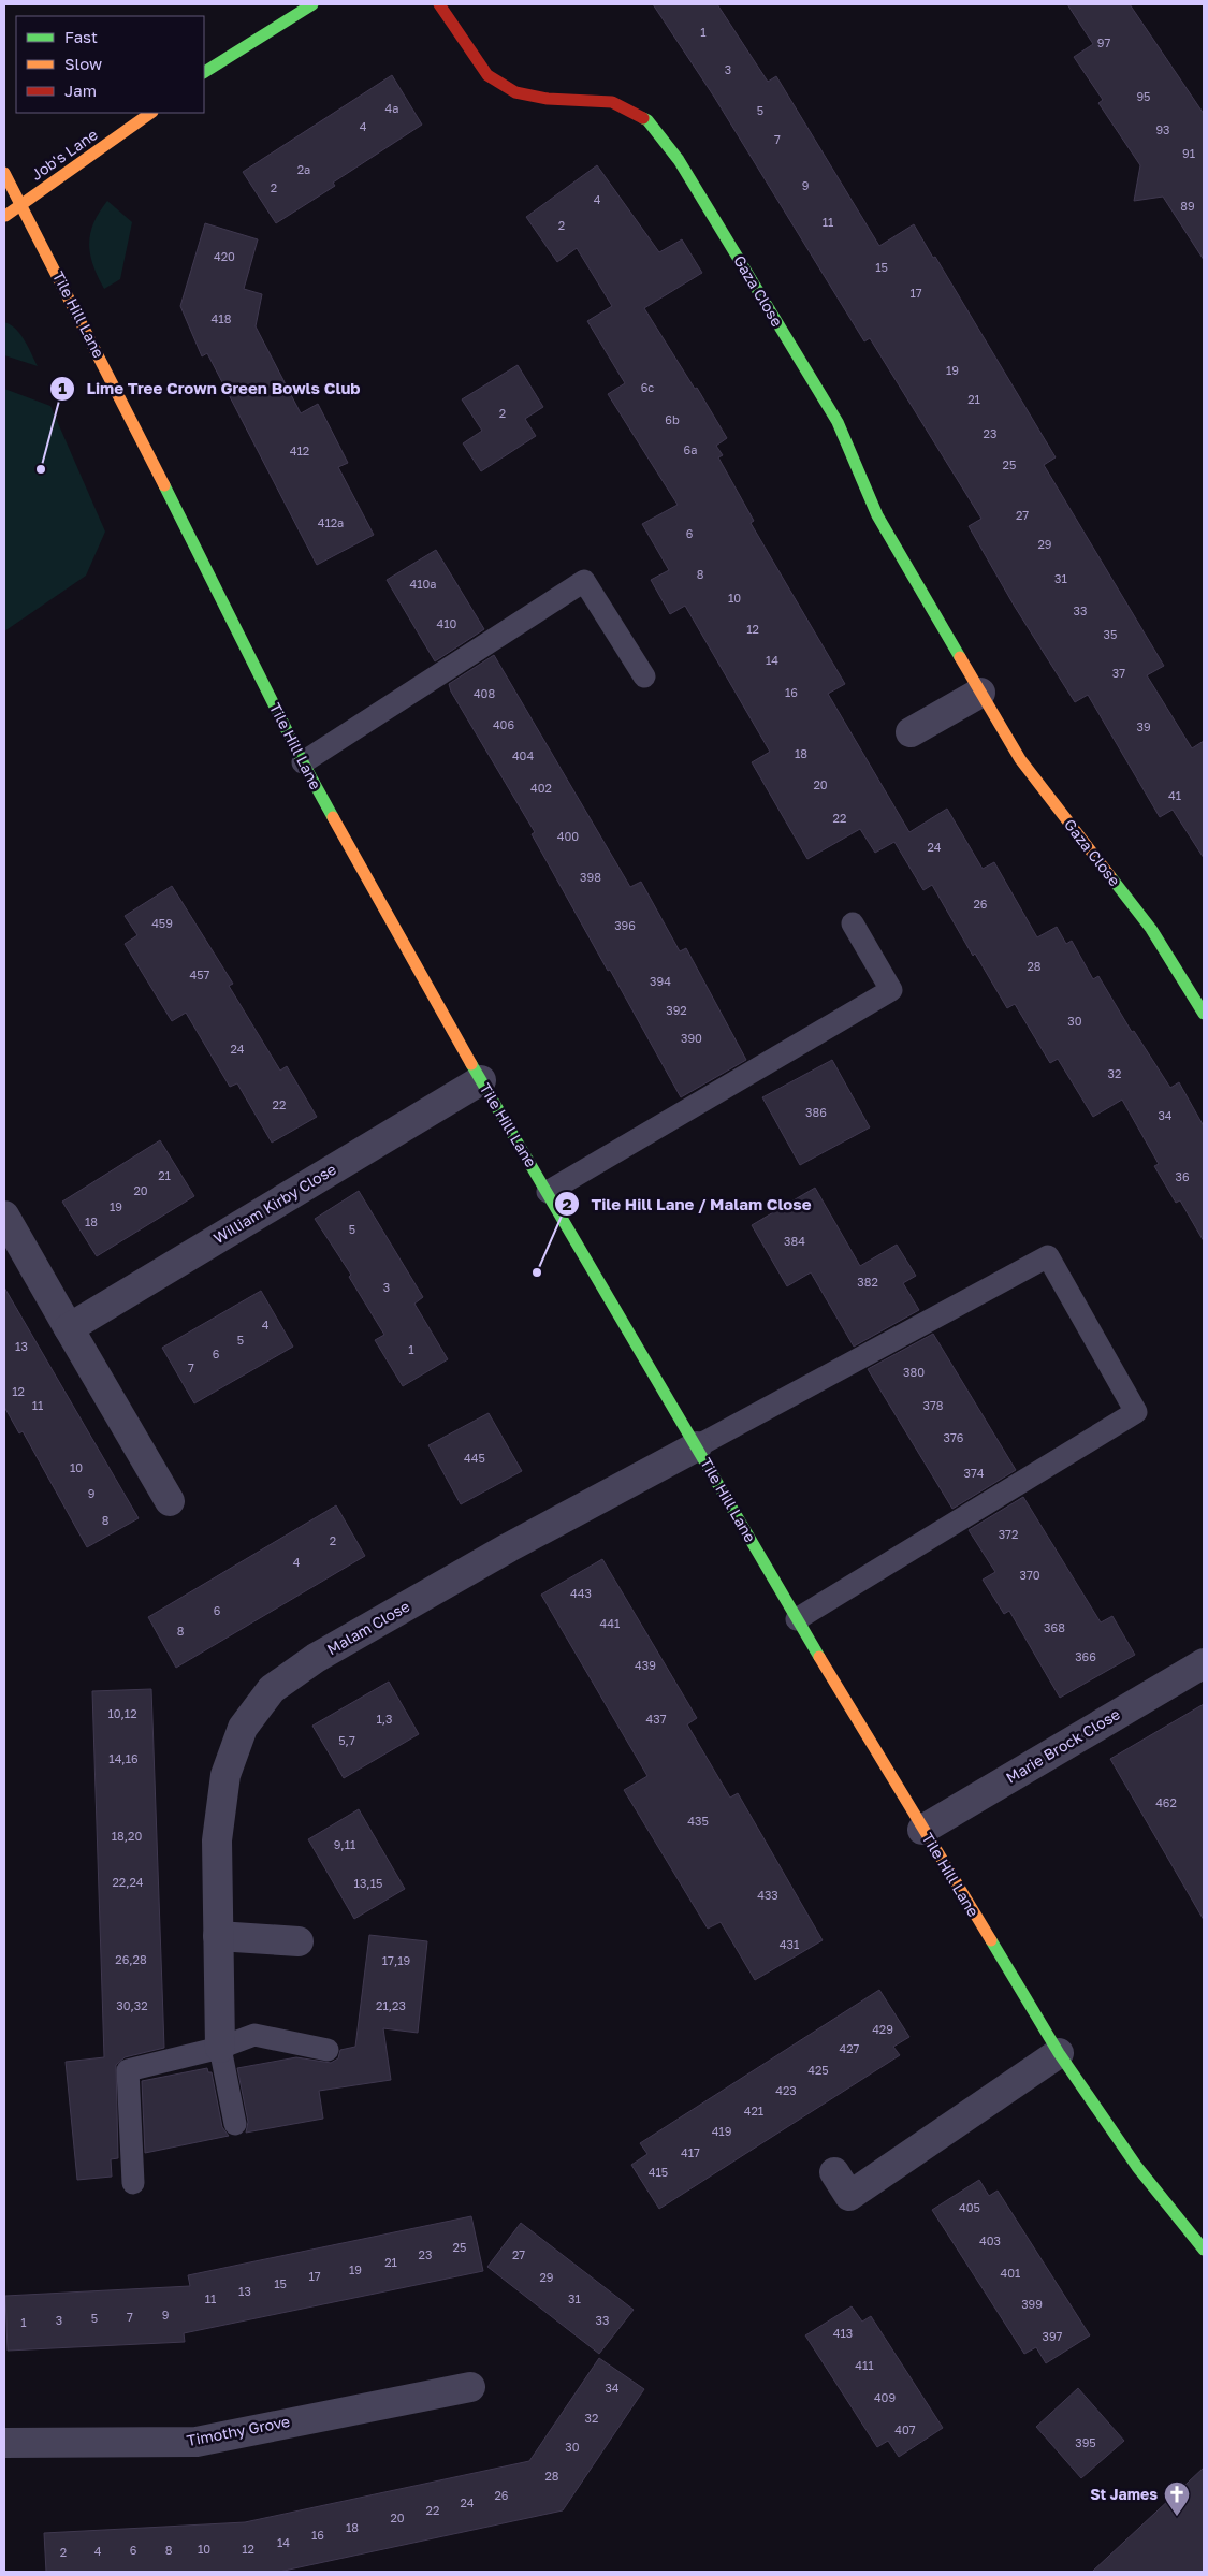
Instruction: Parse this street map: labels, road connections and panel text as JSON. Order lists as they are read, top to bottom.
{
  "streets": {
    "main road": ["Job's Lane", "Gaza Close", "Tile Hill Lane"],
    "street": [
      "William Kirby Close",
      "Malam Close",
      "Marie Brock Close",
      "Timothy Grove"
    ]
  },
  "crossings": [
    ["Job's Lane", "Tile Hill Lane"],
    ["Tile Hill Lane", "William Kirby Close"],
    ["Tile Hill Lane", "Malam Close"],
    ["Tile Hill Lane", "Marie Brock Close"]
  ],
  "places": {
    "other": ["Lime Tree Crown Green Bowls Club", "Tile Hill Lane / Malam Close"],
    "church": ["St James"]
  },
  "house_numbers": [
    "1",
    "97",
    "3",
    "95",
    "4a",
    "5",
    "4",
    "93",
    "7",
    "91",
    "2a",
    "9",
    "2",
    "4",
    "89",
    "11",
    "2",
    "420",
    "15",
    "17",
    "418",
    "19",
    "6c",
    "21",
    "2",
    "6b",
    "23",
    "6a",
    "412",
    "25",
    "27",
    "412a",
    "6",
    "29",
    "8",
    "31",
    "410a",
    "10",
    "33",
    "410",
    "12",
    "35",
    "14",
    "37",
    "16",
    "408",
    "406",
    "39",
    "18",
    "404",
    "20",
    "402",
    "41",
    "22",
    "400",
    "24",
    "398",
    "26",
    "459",
    "396",
    "28",
    "457",
    "394",
    "392",
    "30",
    "390",
    "24",
    "32",
    "22",
    "386",
    "34",
    "21",
    "36",
    "20",
    "19",
    "18",
    "5",
    "384",
    "382",
    "3",
    "4",
    "5",
    "13",
    "1",
    "6",
    "7",
    "380",
    "12",
    "11",
    "378",
    "376",
    "445",
    "10",
    "374",
    "9",
    "8",
    "372",
    "2",
    "4",
    "370",
    "443",
    "6",
    "441",
    "368",
    "8",
    "366",
    "439",
    "10,12",
    "1,3",
    "437",
    "5,7",
    "14,16",
    "462",
    "435",
    "18,20",
    "9,11",
    "22,24",
    "13,15",
    "433",
    "431",
    "26,28",
    "17,19",
    "30,32",
    "21,23",
    "429",
    "427",
    "425",
    "423",
    "421",
    "419",
    "417",
    "415",
    "405",
    "403",
    "25",
    "23",
    "27",
    "21",
    "19",
    "401",
    "17",
    "29",
    "15",
    "13",
    "11",
    "31",
    "399",
    "9",
    "7",
    "5",
    "3",
    "33",
    "1",
    "413",
    "397",
    "411",
    "34",
    "409",
    "32",
    "407",
    "395",
    "30",
    "28",
    "26",
    "24",
    "22",
    "20",
    "18",
    "16",
    "14",
    "10",
    "12",
    "6",
    "8",
    "4",
    "2"
  ],
  "legend": ["Fast", "Slow", "Jam"]
}
